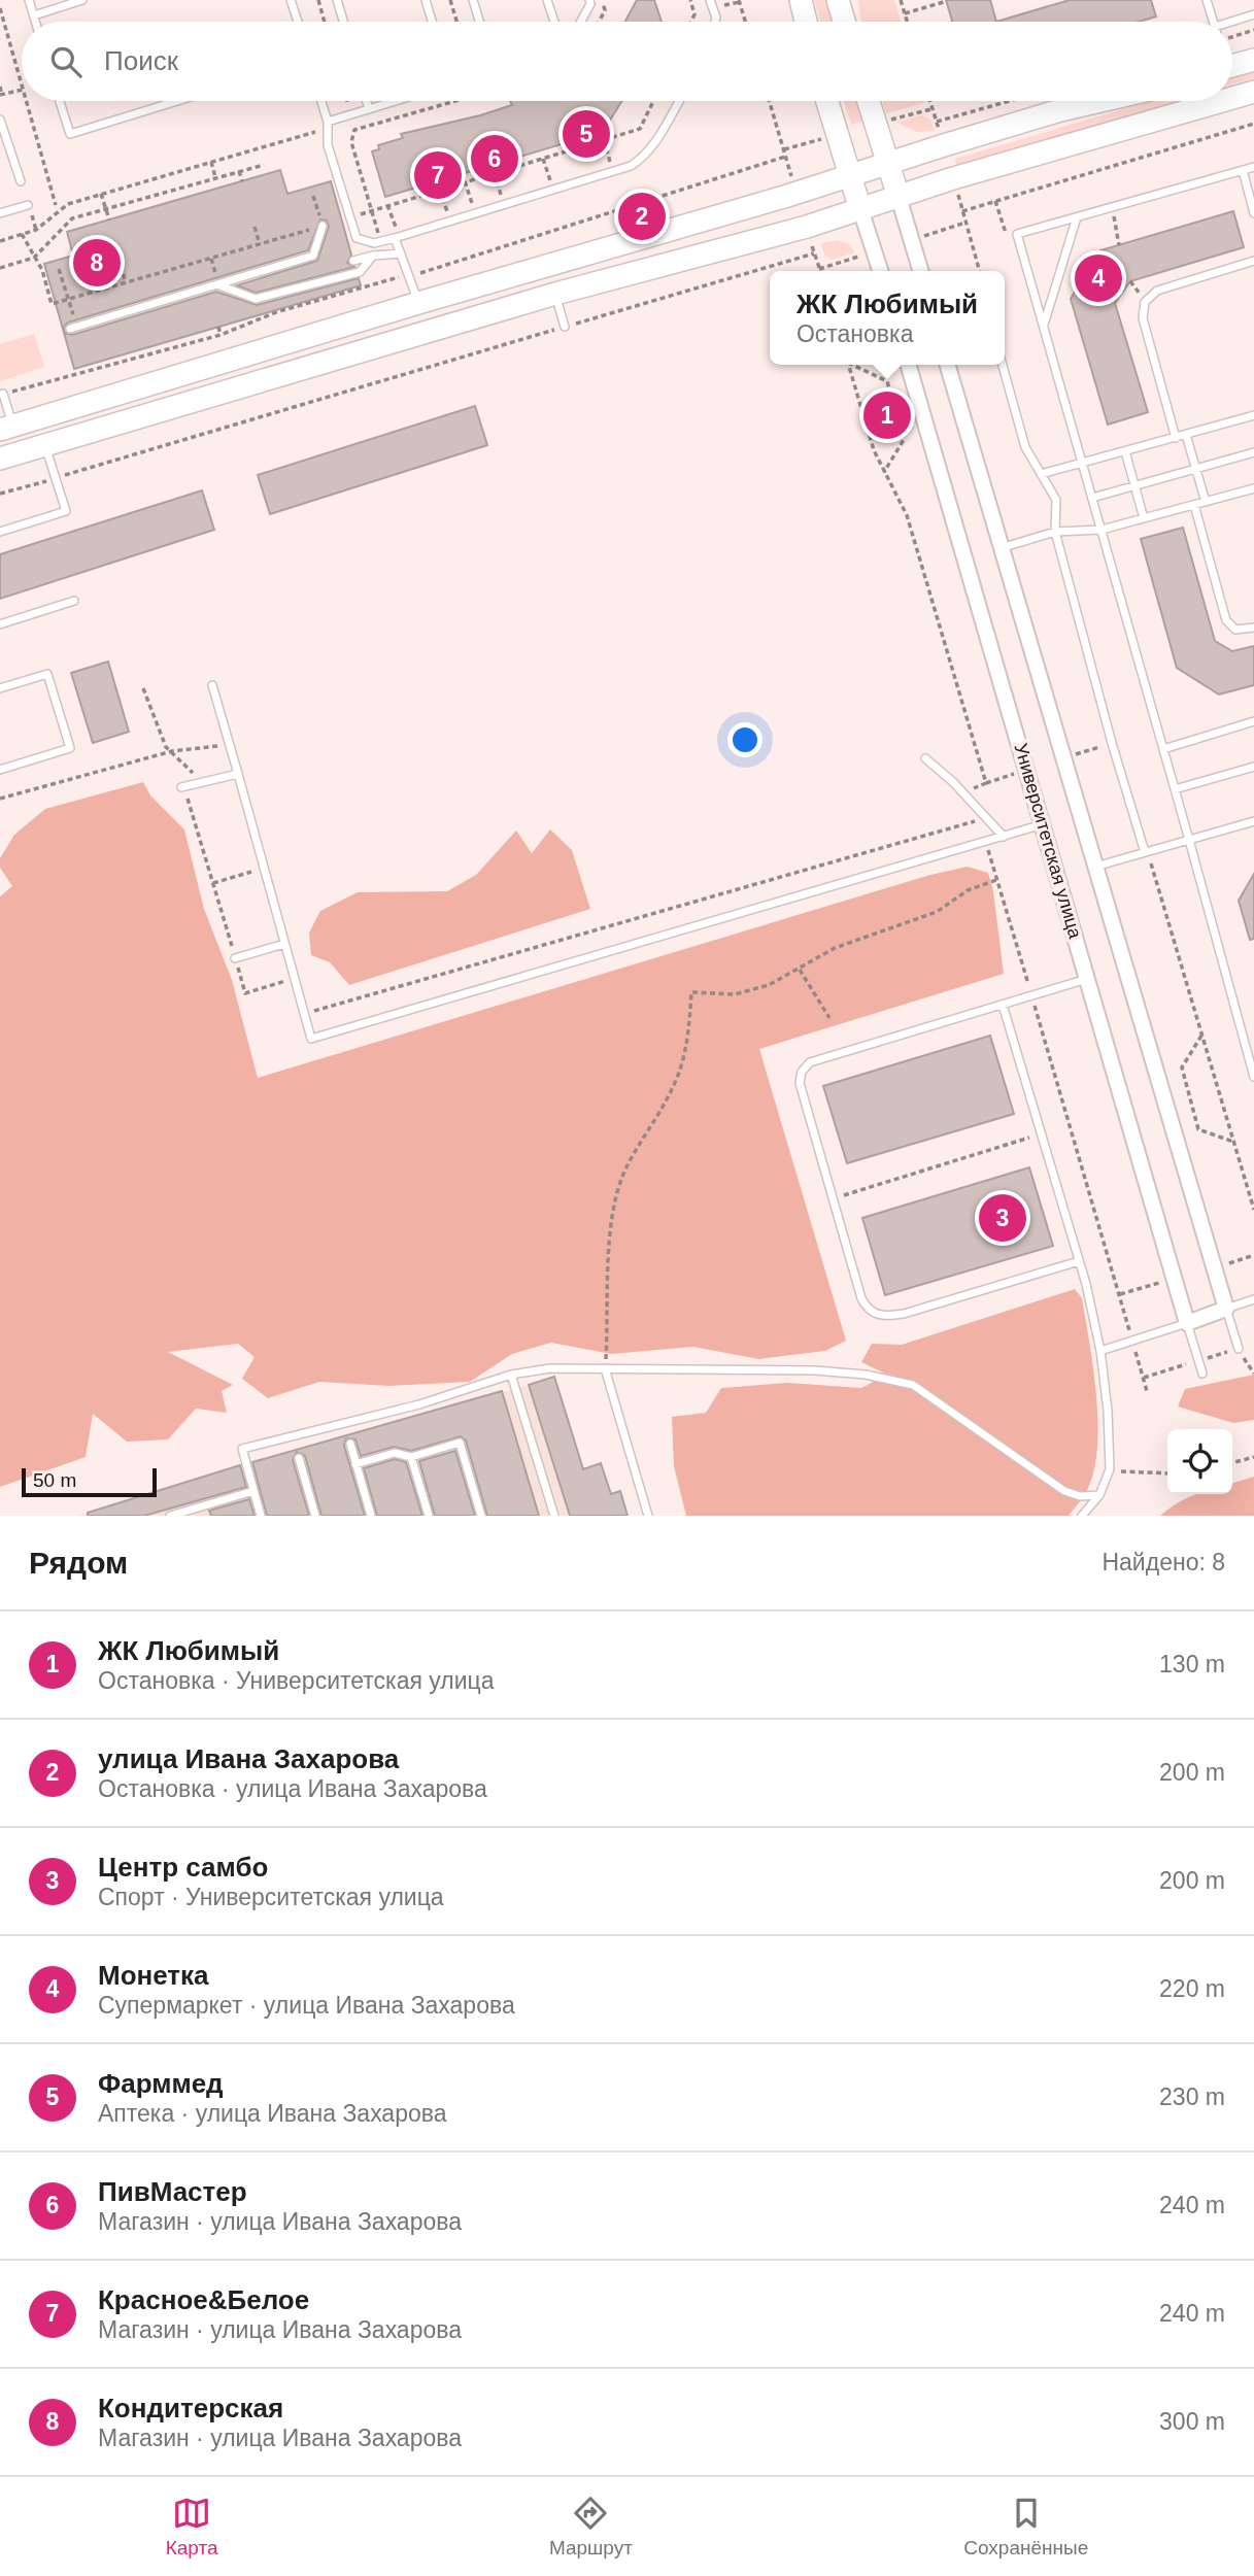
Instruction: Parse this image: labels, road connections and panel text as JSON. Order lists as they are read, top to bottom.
{
  "streets": {
    "street": ["Университетская улица"]
  },
  "scale_bar": "50 m",
  "page": {
    "search": "Поиск",
    "pins": [
      "5",
      "6",
      "7",
      "2",
      "8",
      "4",
      "1",
      "3"
    ],
    "popup": ["ЖК Любимый", "Остановка"],
    "scale": "50 m",
    "heading": ["Рядом", "Найдено: 8"],
    "list": [
      {
        "mark": "1",
        "name": "ЖК Любимый",
        "note": "Остановка · Университетская улица",
        "value": "130 m"
      },
      {
        "mark": "2",
        "name": "улица Ивана Захарова",
        "note": "Остановка · улица Ивана Захарова",
        "value": "200 m"
      },
      {
        "mark": "3",
        "name": "Центр самбо",
        "note": "Спорт · Университетская улица",
        "value": "200 m"
      },
      {
        "mark": "4",
        "name": "Монетка",
        "note": "Супермаркет · улица Ивана Захарова",
        "value": "220 m"
      },
      {
        "mark": "5",
        "name": "Фарммед",
        "note": "Аптека · улица Ивана Захарова",
        "value": "230 m"
      },
      {
        "mark": "6",
        "name": "ПивМастер",
        "note": "Магазин · улица Ивана Захарова",
        "value": "240 m"
      },
      {
        "mark": "7",
        "name": "Красное&Белое",
        "note": "Магазин · улица Ивана Захарова",
        "value": "240 m"
      },
      {
        "mark": "8",
        "name": "Кондитерская",
        "note": "Магазин · улица Ивана Захарова",
        "value": "300 m"
      }
    ],
    "nav": ["Карта", "Маршрут", "Сохранённые"]
  }
}
